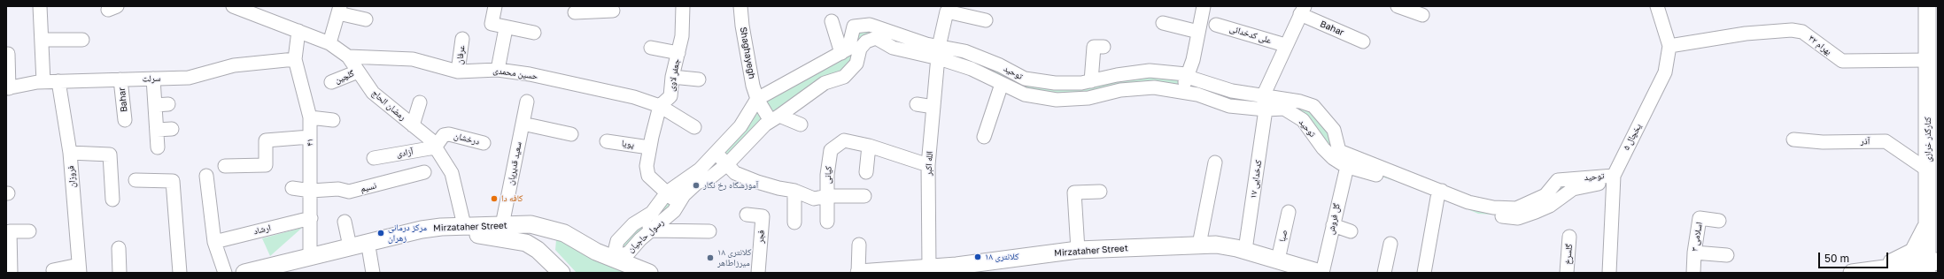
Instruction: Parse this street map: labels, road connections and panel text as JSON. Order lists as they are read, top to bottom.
{
  "streets": {
    "main road": ["کنارگذر خرازی", "Mirzataher Street"],
    "street": [
      "Bahar",
      "علی کدخدائی",
      "بهرام ۳۲",
      "Shaghayegh",
      "عرفان",
      "توحید",
      "حسین محمدی",
      "جعفر لاوی",
      "گلچین",
      "سرلت",
      "رمضان الحاج",
      "یخچال ۵",
      "درخشان",
      "آذر",
      "۴۱",
      "پویا",
      "آزادی",
      "سعید قدیریان",
      "الله اکبر",
      "کیانی",
      "فروزان",
      "کدخدایی ۱۷",
      "نسیم",
      "گل فروش",
      "ارشاد",
      "رسول حاجیان",
      "صبا",
      "فجر",
      "اسلامی ۳",
      "گلسرخ"
    ]
  },
  "crossings": [
    ["Bahar", "سرلت"],
    ["بهرام ۳۲", "یخچال ۵"],
    ["بهرام ۳۲", "کنارگذر خرازی"],
    ["Shaghayegh", "رسول حاجیان"],
    ["عرفان", "حسین محمدی"],
    ["توحید", "یخچال ۵"],
    ["توحید", "الله اکبر"],
    ["توحید", "کدخدایی ۱۷"],
    ["توحید", "گل فروش"],
    ["توحید", "رسول حاجیان"],
    ["حسین محمدی", "جعفر لاوی"],
    ["حسین محمدی", "رمضان الحاج"],
    ["جعفر لاوی", "پویا"],
    ["جعفر لاوی", "رسول حاجیان"],
    ["گلچین", "رمضان الحاج"],
    ["سرلت", "۴۱"],
    ["سرلت", "فروزان"],
    ["رمضان الحاج", "درخشان"],
    ["رمضان الحاج", "۴۱"],
    ["رمضان الحاج", "آزادی"],
    ["رمضان الحاج", "Mirzataher Street"],
    ["درخشان", "آزادی"],
    ["کنارگذر خرازی", "آذر"],
    ["۴۱", "نسیم"],
    ["۴۱", "Mirzataher Street"],
    ["۴۱", "ارشاد"],
    ["سعید قدیریان", "Mirzataher Street"],
    ["الله اکبر", "کیانی"],
    ["الله اکبر", "Mirzataher Street"],
    ["کیانی", "رسول حاجیان"],
    ["کدخدایی ۱۷", "Mirzataher Street"],
    ["گل فروش", "Mirzataher Street"],
    ["Mirzataher Street", "رسول حاجیان"],
    ["Mirzataher Street", "صبا"]
  ],
  "places": [
    "آموزشگاه رخ نگار",
    "کافه دا",
    "مرکز درمانی زهران",
    "کلانتری ۱۸",
    "کلانتری ۱۸ میرزاطاهر"
  ],
  "scale_bar": "50 m"
}
